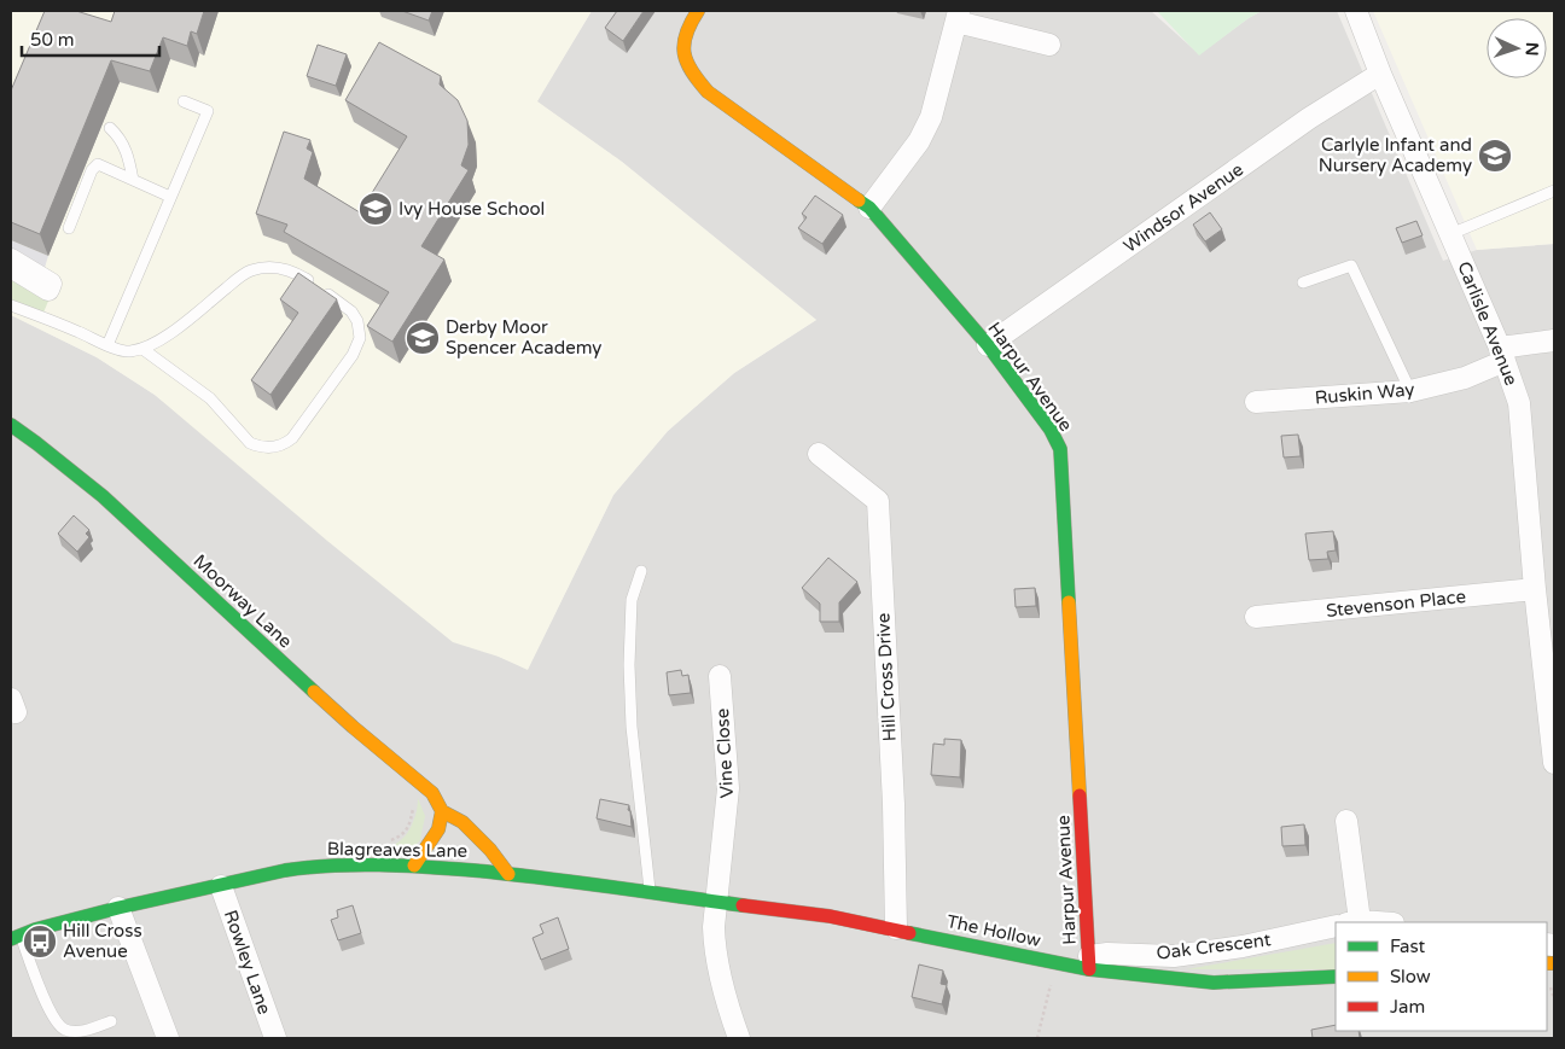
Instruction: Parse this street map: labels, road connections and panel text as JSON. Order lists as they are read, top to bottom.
{
  "streets": {
    "street": [
      "Windsor Avenue",
      "Carlisle Avenue",
      "Harpur Avenue",
      "Ruskin Way",
      "Moorway Lane",
      "Stevenson Place",
      "Hill Cross Drive",
      "Vine Close",
      "Blagreaves Lane",
      "The Hollow",
      "Oak Crescent",
      "Rowley Lane"
    ]
  },
  "crossings": [
    ["Windsor Avenue", "Carlisle Avenue"],
    ["Windsor Avenue", "Harpur Avenue"],
    ["Carlisle Avenue", "Ruskin Way"],
    ["Carlisle Avenue", "Stevenson Place"],
    ["Harpur Avenue", "The Hollow"],
    ["Harpur Avenue", "Oak Crescent"],
    ["Moorway Lane", "Blagreaves Lane"],
    ["Hill Cross Drive", "The Hollow"],
    ["Vine Close", "Blagreaves Lane"],
    ["Vine Close", "The Hollow"],
    ["Blagreaves Lane", "The Hollow"],
    ["Blagreaves Lane", "Rowley Lane"],
    ["The Hollow", "Oak Crescent"]
  ],
  "places": {
    "school or university": ["Carlyle Infant and Nursery Academy", "Ivy House School", "Derby Moor Spencer Academy"],
    "bus stop": ["Hill Cross Avenue"]
  },
  "legend": ["Fast", "Slow", "Jam"],
  "scale_bar": "50 m",
  "north": "right"
}
